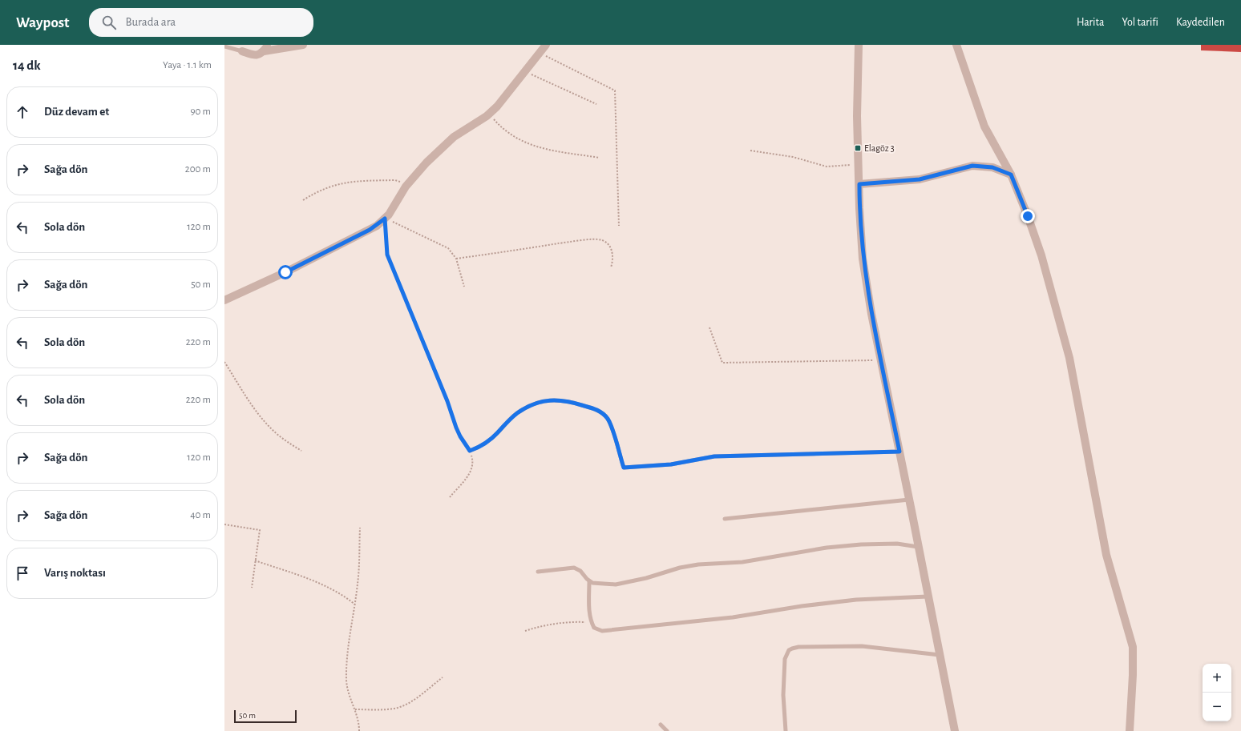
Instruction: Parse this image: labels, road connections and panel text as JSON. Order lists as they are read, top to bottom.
{
  "places": {
    "transit": ["Elagöz 3"]
  },
  "scale_bar": "50 m",
  "page": {
    "header": "Waypost",
    "search": "Burada ara",
    "nav": ["Harita", "Yol tarifi", "Kaydedilen"],
    "heading": ["14 dk", "Yaya · 1.1 km"],
    "list": [
      ["Düz devam et", "90 m"],
      ["Sağa dön", "200 m"],
      ["Sola dön", "120 m"],
      ["Sağa dön", "50 m"],
      ["Sola dön", "220 m"],
      ["Sola dön", "220 m"],
      ["Sağa dön", "120 m"],
      ["Sağa dön", "40 m"],
      "Varış noktası"
    ],
    "map_buttons": ["+", "−"],
    "scale": "50 m"
  }
}
